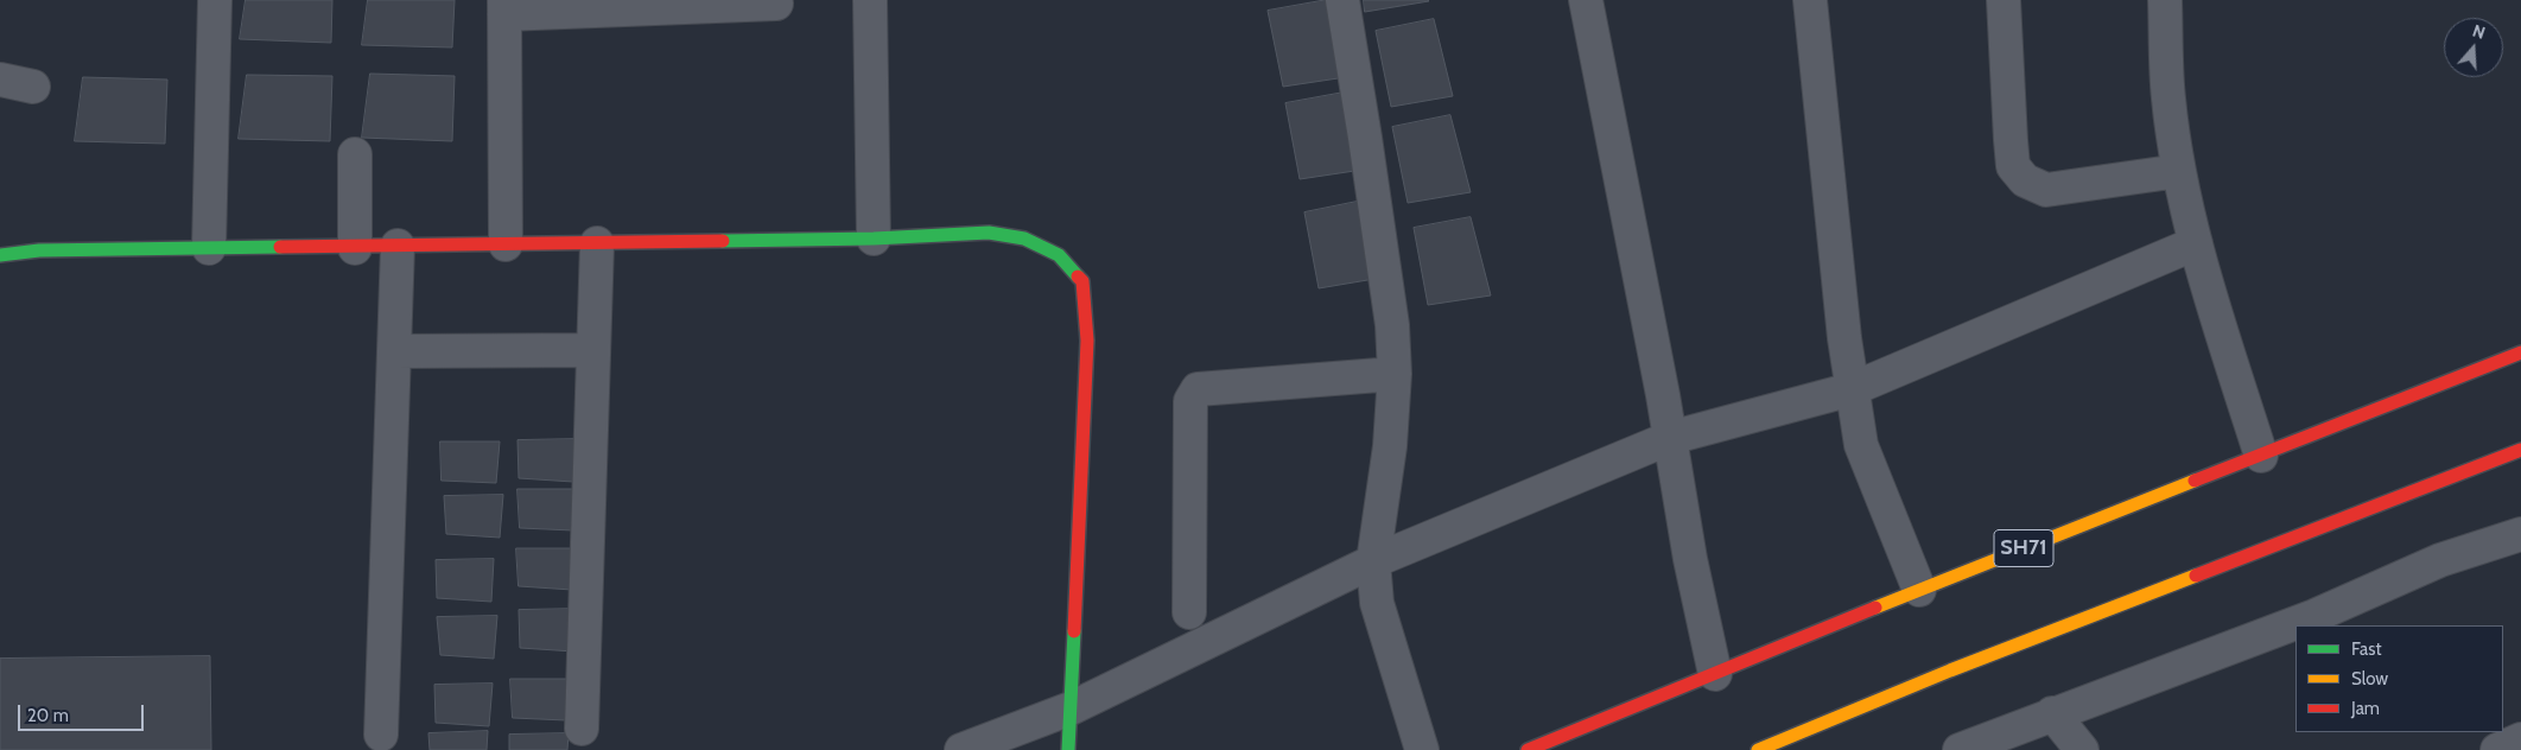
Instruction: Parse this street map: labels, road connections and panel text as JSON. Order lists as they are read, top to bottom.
{
  "streets": {
    "main road": ["SH71"]
  },
  "legend": ["Fast", "Slow", "Jam"],
  "scale_bar": "20 m",
  "north": "top"
}
